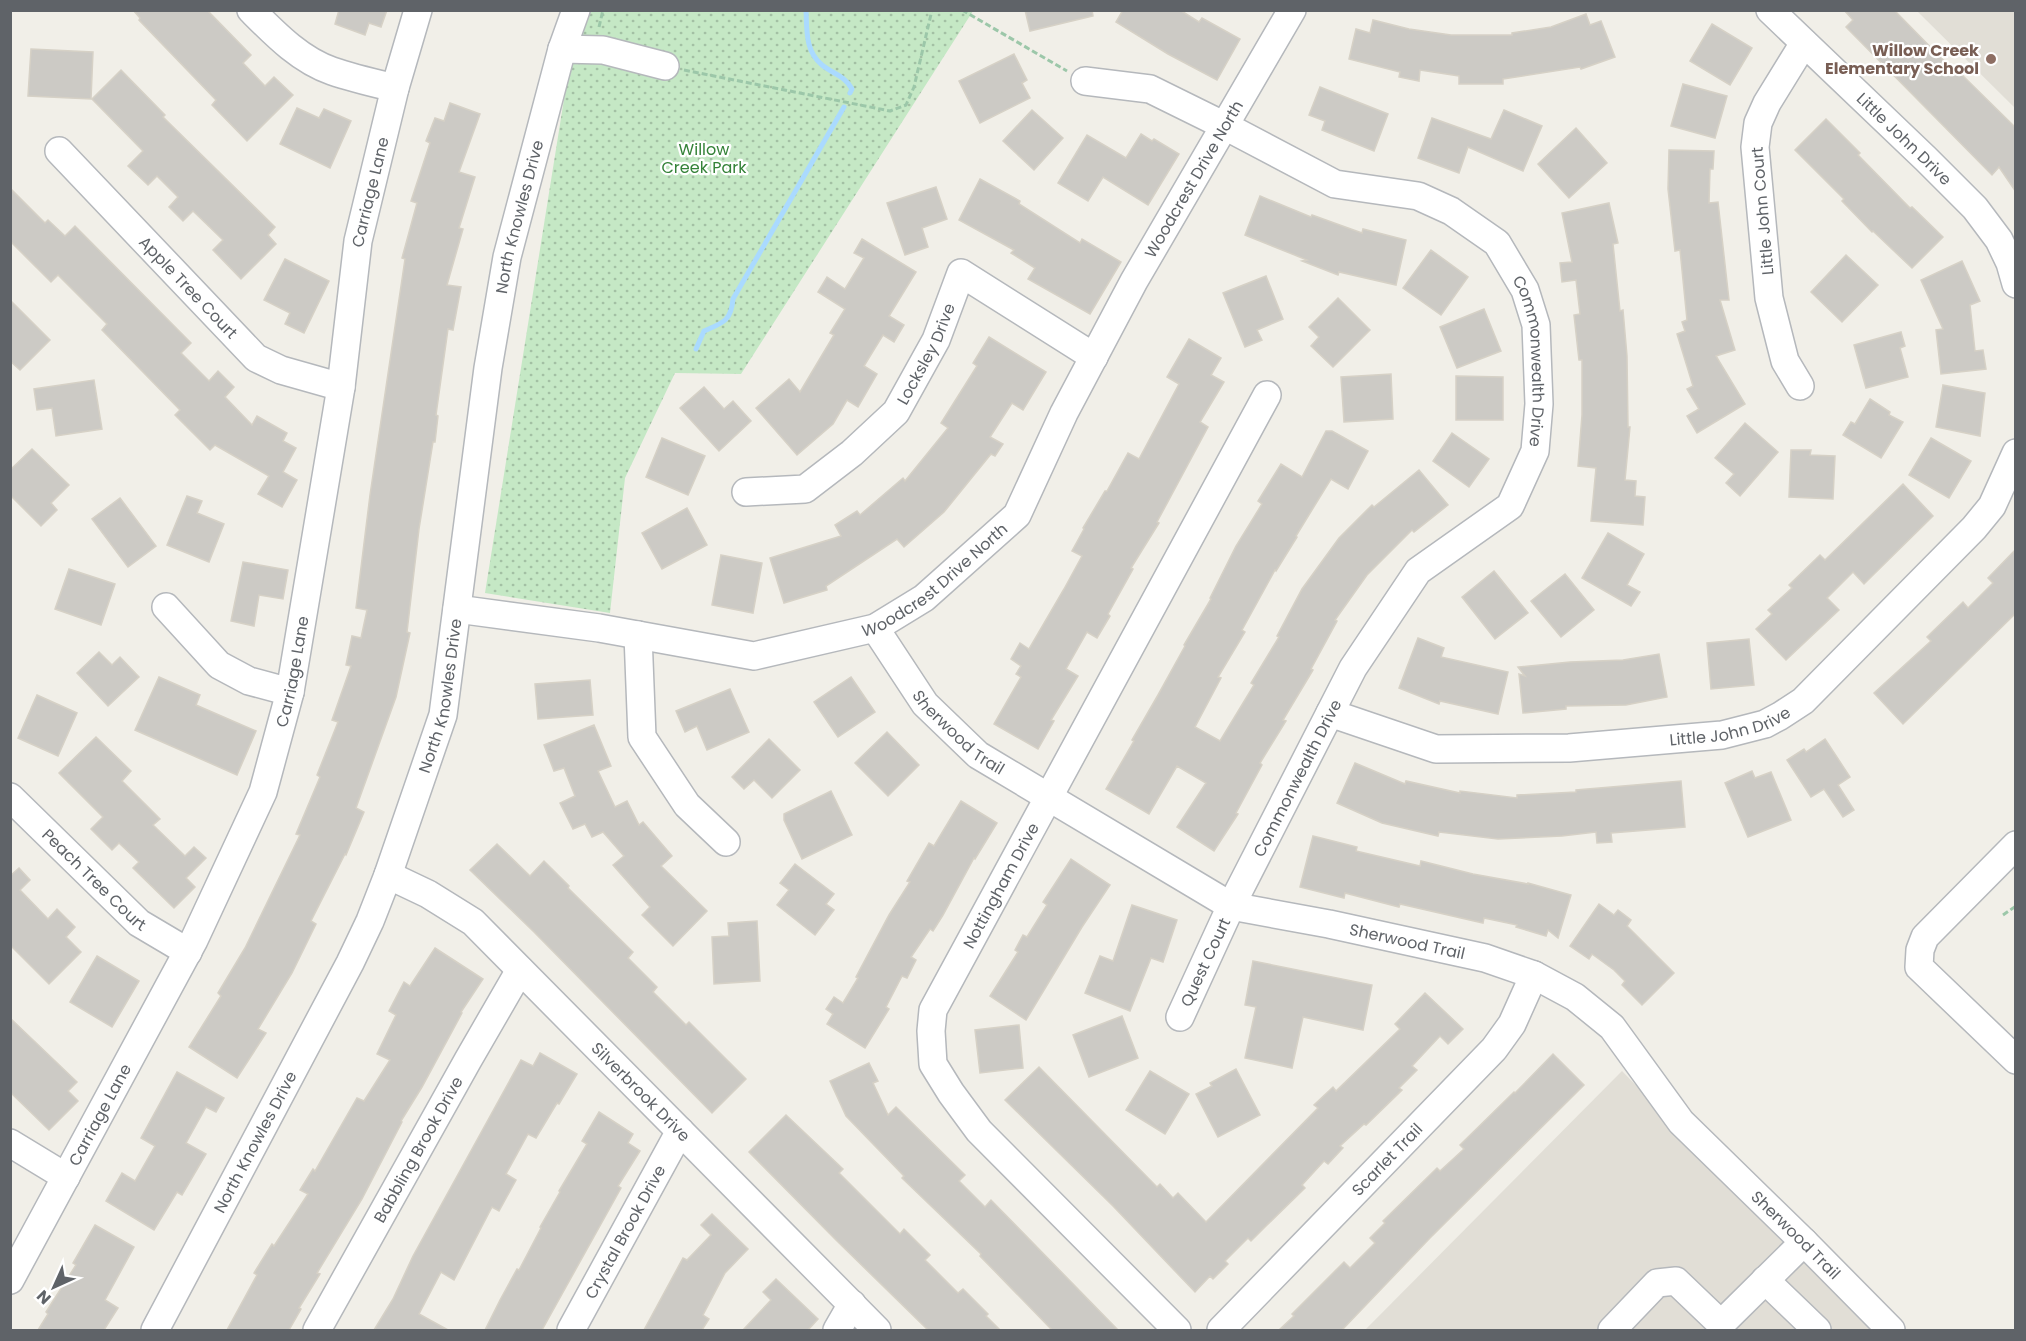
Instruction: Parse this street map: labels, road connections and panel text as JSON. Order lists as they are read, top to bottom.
{
  "streets": {
    "street": [
      "Little John Drive",
      "Woodcrest Drive North",
      "Carriage Lane",
      "Little John Court",
      "North Knowles Drive",
      "Apple Tree Court",
      "Locksley Drive",
      "Commonwealth Drive",
      "Sherwood Trail",
      "Peach Tree Court",
      "Nottingham Drive",
      "Quest Court",
      "Silverbrook Drive",
      "Babbling Brook Drive",
      "Scarlet Trail",
      "Crystal Brook Drive"
    ]
  },
  "crossings": [
    ["Little John Drive", "Little John Court"],
    ["Little John Drive", "Commonwealth Drive"],
    ["Woodcrest Drive North", "North Knowles Drive"],
    ["Woodcrest Drive North", "Locksley Drive"],
    ["Woodcrest Drive North", "Commonwealth Drive"],
    ["Woodcrest Drive North", "Sherwood Trail"],
    ["Carriage Lane", "Apple Tree Court"],
    ["Carriage Lane", "Peach Tree Court"],
    ["North Knowles Drive", "Silverbrook Drive"],
    ["Commonwealth Drive", "Sherwood Trail"],
    ["Commonwealth Drive", "Quest Court"],
    ["Sherwood Trail", "Nottingham Drive"],
    ["Sherwood Trail", "Quest Court"],
    ["Sherwood Trail", "Scarlet Trail"],
    ["Silverbrook Drive", "Babbling Brook Drive"],
    ["Silverbrook Drive", "Crystal Brook Drive"]
  ],
  "parks": ["Willow Creek Park"],
  "places": ["Willow Creek Elementary School"],
  "north": "bottom left"
}
